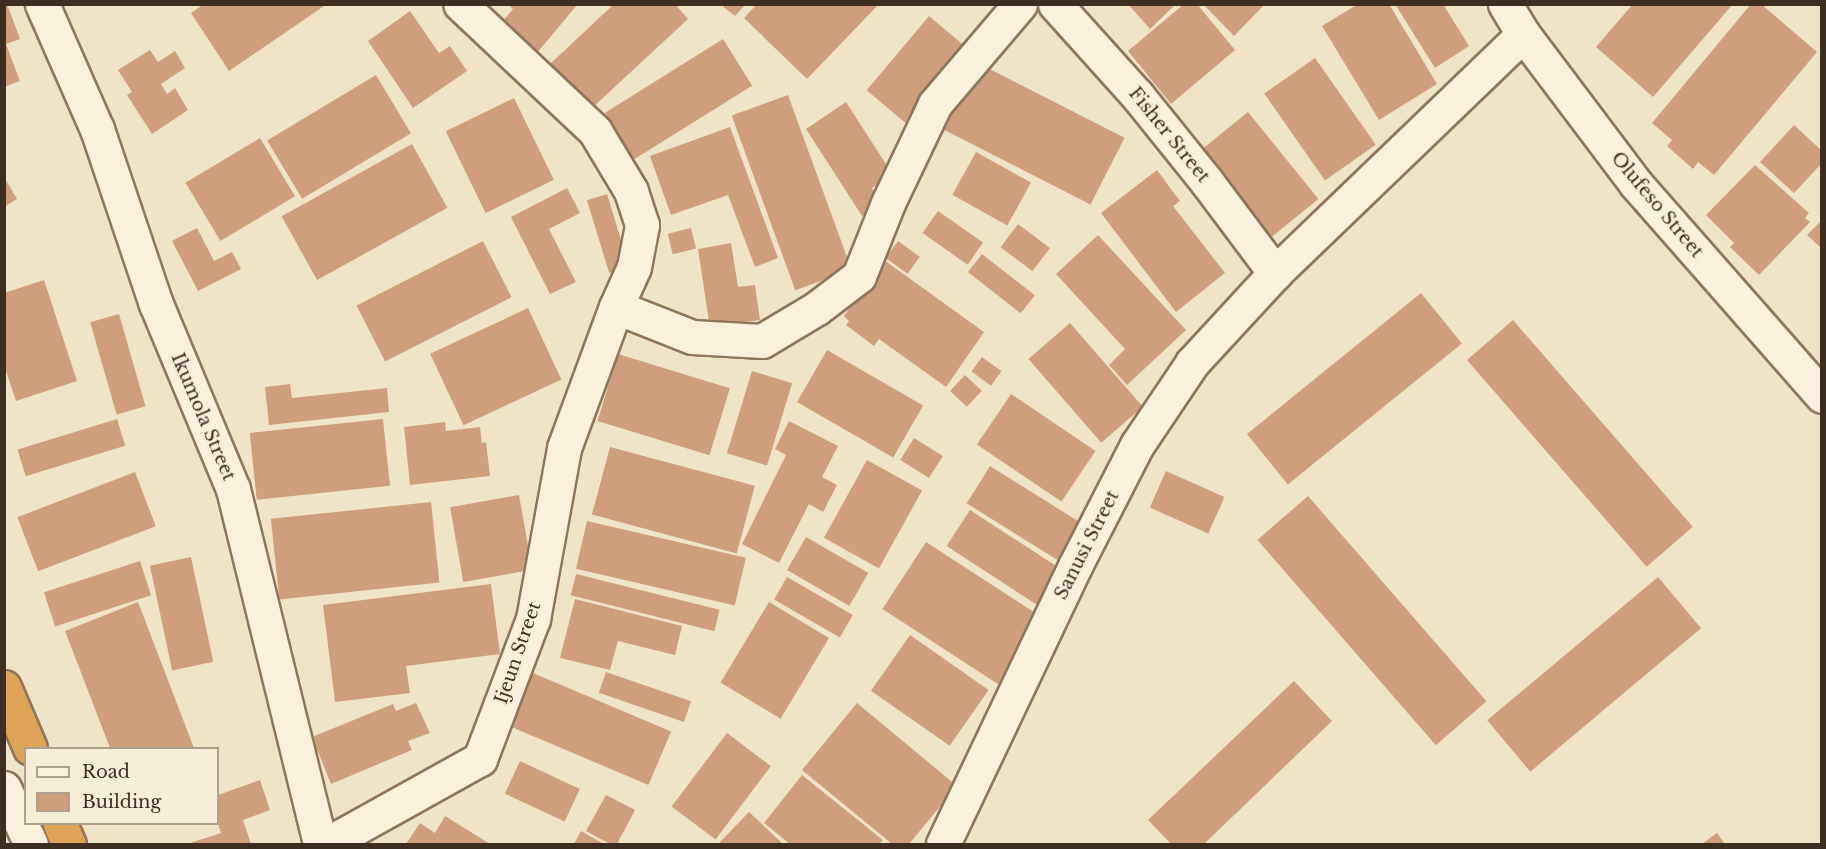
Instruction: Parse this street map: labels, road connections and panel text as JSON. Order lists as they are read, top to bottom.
{
  "streets": {
    "street": [
      "Fisher Street",
      "Olufeso Street",
      "Ikumola Street",
      "Sanusi Street",
      "Ijeun Street"
    ]
  },
  "crossings": [
    ["Fisher Street", "Sanusi Street"],
    ["Olufeso Street", "Sanusi Street"]
  ],
  "legend": ["Road", "Building"]
}
